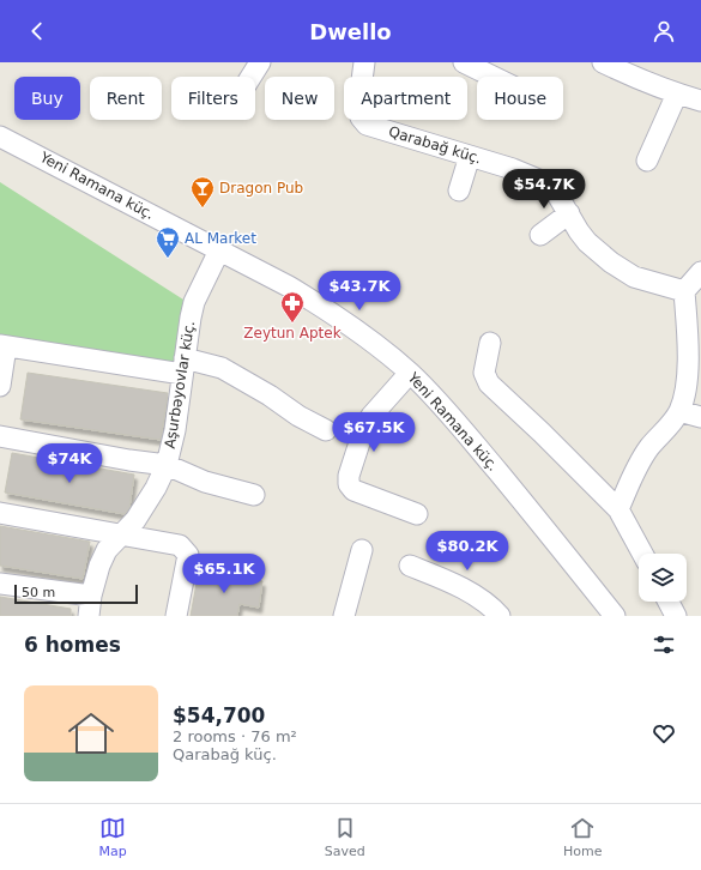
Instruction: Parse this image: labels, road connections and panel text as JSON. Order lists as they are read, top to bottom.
{
  "streets": {
    "street": ["Qarabağ küç.", "Yeni Ramana küç.", "Aşurbəyovlar küç."]
  },
  "crossings": [
    ["Yeni Ramana küç.", "Aşurbəyovlar küç."]
  ],
  "places": {
    "bar": ["Dragon Pub"],
    "supermarket": ["AL Market"],
    "pharmacy": ["Zeytun Aptek"]
  },
  "scale_bar": "50 m",
  "page": {
    "header": "Dwello",
    "chip": [
      "Buy",
      "Rent",
      "Filters",
      "New",
      "Apartment",
      "House"
    ],
    "price": [
      "$54.7K",
      "$43.7K",
      "$67.5K",
      "$74K",
      "$80.2K",
      "$65.1K"
    ],
    "scale": "50 m",
    "heading": "6 homes",
    "list": [
      {
        "name": "$54,700",
        "note": "2 rooms · 76 m² · Qarabağ küç."
      }
    ],
    "tabs": ["Map", "Saved", "Home"]
  }
}
